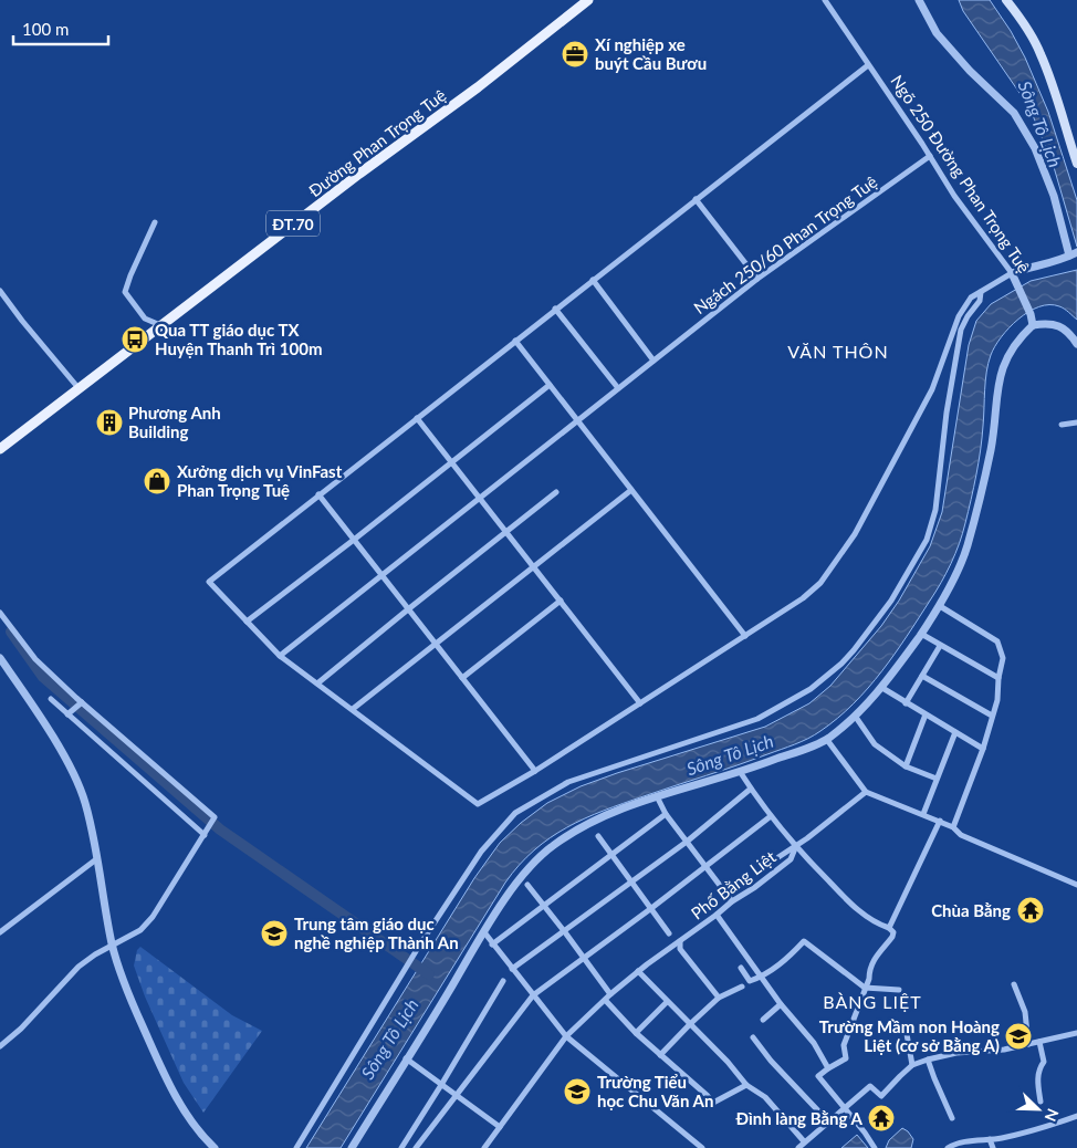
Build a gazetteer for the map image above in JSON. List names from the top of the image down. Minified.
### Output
{"streets":{"main road":["Đường Phan Trọng Tuệ","ĐT.70"],"street":["Ngõ 250 Đường Phan Trọng Tuệ","Ngách 250/60 Phan Trọng Tuệ","Phố Bằng Liệt"]},"crossings":[["Ngõ 250 Đường Phan Trọng Tuệ","Ngách 250/60 Phan Trọng Tuệ"]],"districts":["VĂN THÔN","BÀNG LIỆT"],"water":["Sông Tô Lịch"],"places":{"office":["Xí nghiệp xe buýt Cầu Bươu"],"bus stop":["Qua TT giáo dục TX Huyện Thanh Trì 100m"],"building":["Phương Anh Building"],"shop":["Xưởng dịch vụ VinFast Phan Trọng Tuệ"],"temple":["Chùa Bằng","Đình làng Bằng A"],"school or university":["Trung tâm giáo dục nghề nghiệp Thành An","Trường Mầm non Hoàng Liệt (cơ sở Bằng A)","Trường Tiểu học Chu Văn An"]},"scale_bar":"100 m","north":"bottom right"}
